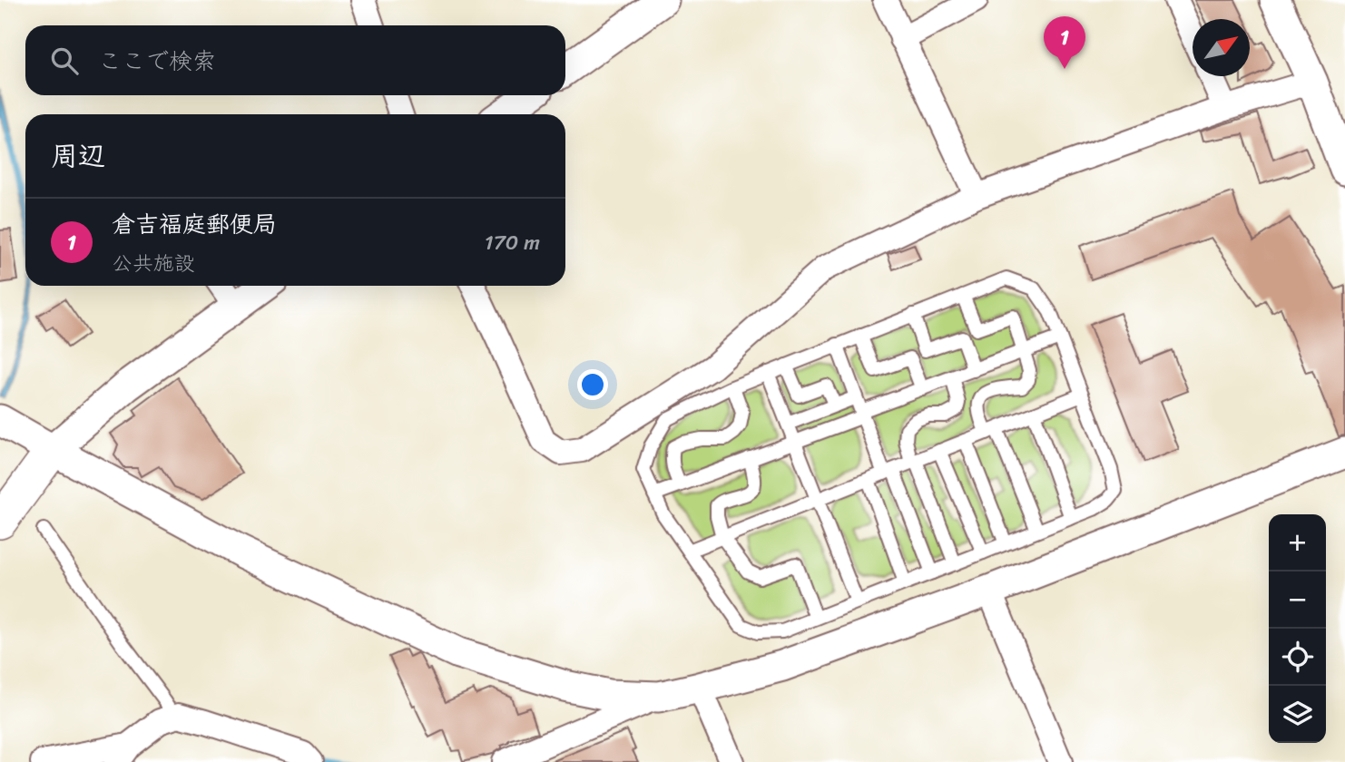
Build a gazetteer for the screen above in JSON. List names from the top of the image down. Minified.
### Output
{"north":"top right","page":{"pins":"1","search":"ここで検索","heading":"周辺","list":[{"mark":"1","name":"倉吉福庭郵便局","note":"公共施設","value":"170 m"}],"map_buttons":["+","−"]}}
